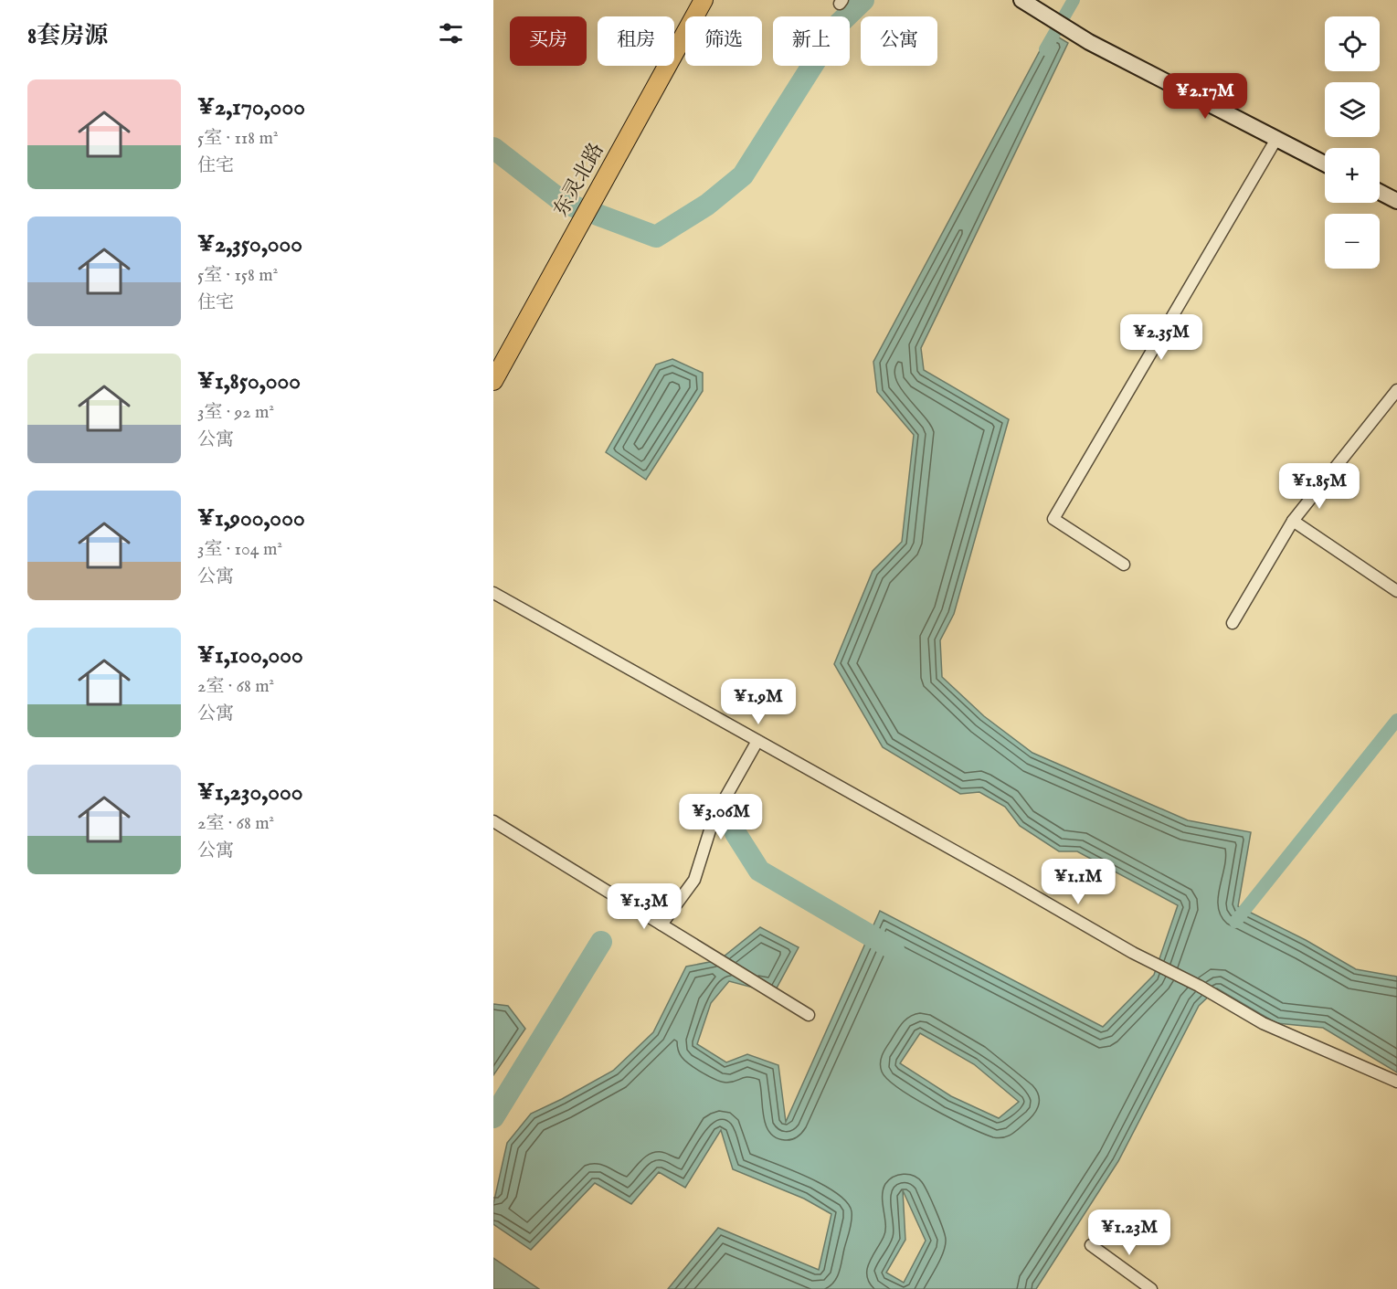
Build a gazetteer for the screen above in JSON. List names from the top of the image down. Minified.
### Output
{"streets":{"main road":["东灵北路"]},"page":{"heading":"8套房源","map_buttons":["+","−"],"chip":["买房","租房","筛选","新上","公寓"],"list":[{"name":"¥2,170,000","note":"5室 · 118 m² · 住宅"},{"name":"¥2,350,000","note":"5室 · 158 m² · 住宅"},{"name":"¥1,850,000","note":"3室 · 92 m² · 公寓"},{"name":"¥1,900,000","note":"3室 · 104 m² · 公寓"},{"name":"¥1,100,000","note":"2室 · 68 m² · 公寓"},{"name":"¥1,230,000","note":"2室 · 68 m² · 公寓"}],"price":["¥2.17M","¥2.35M","¥1.85M","¥1.9M","¥3.06M","¥1.1M","¥1.3M","¥1.23M"]}}
